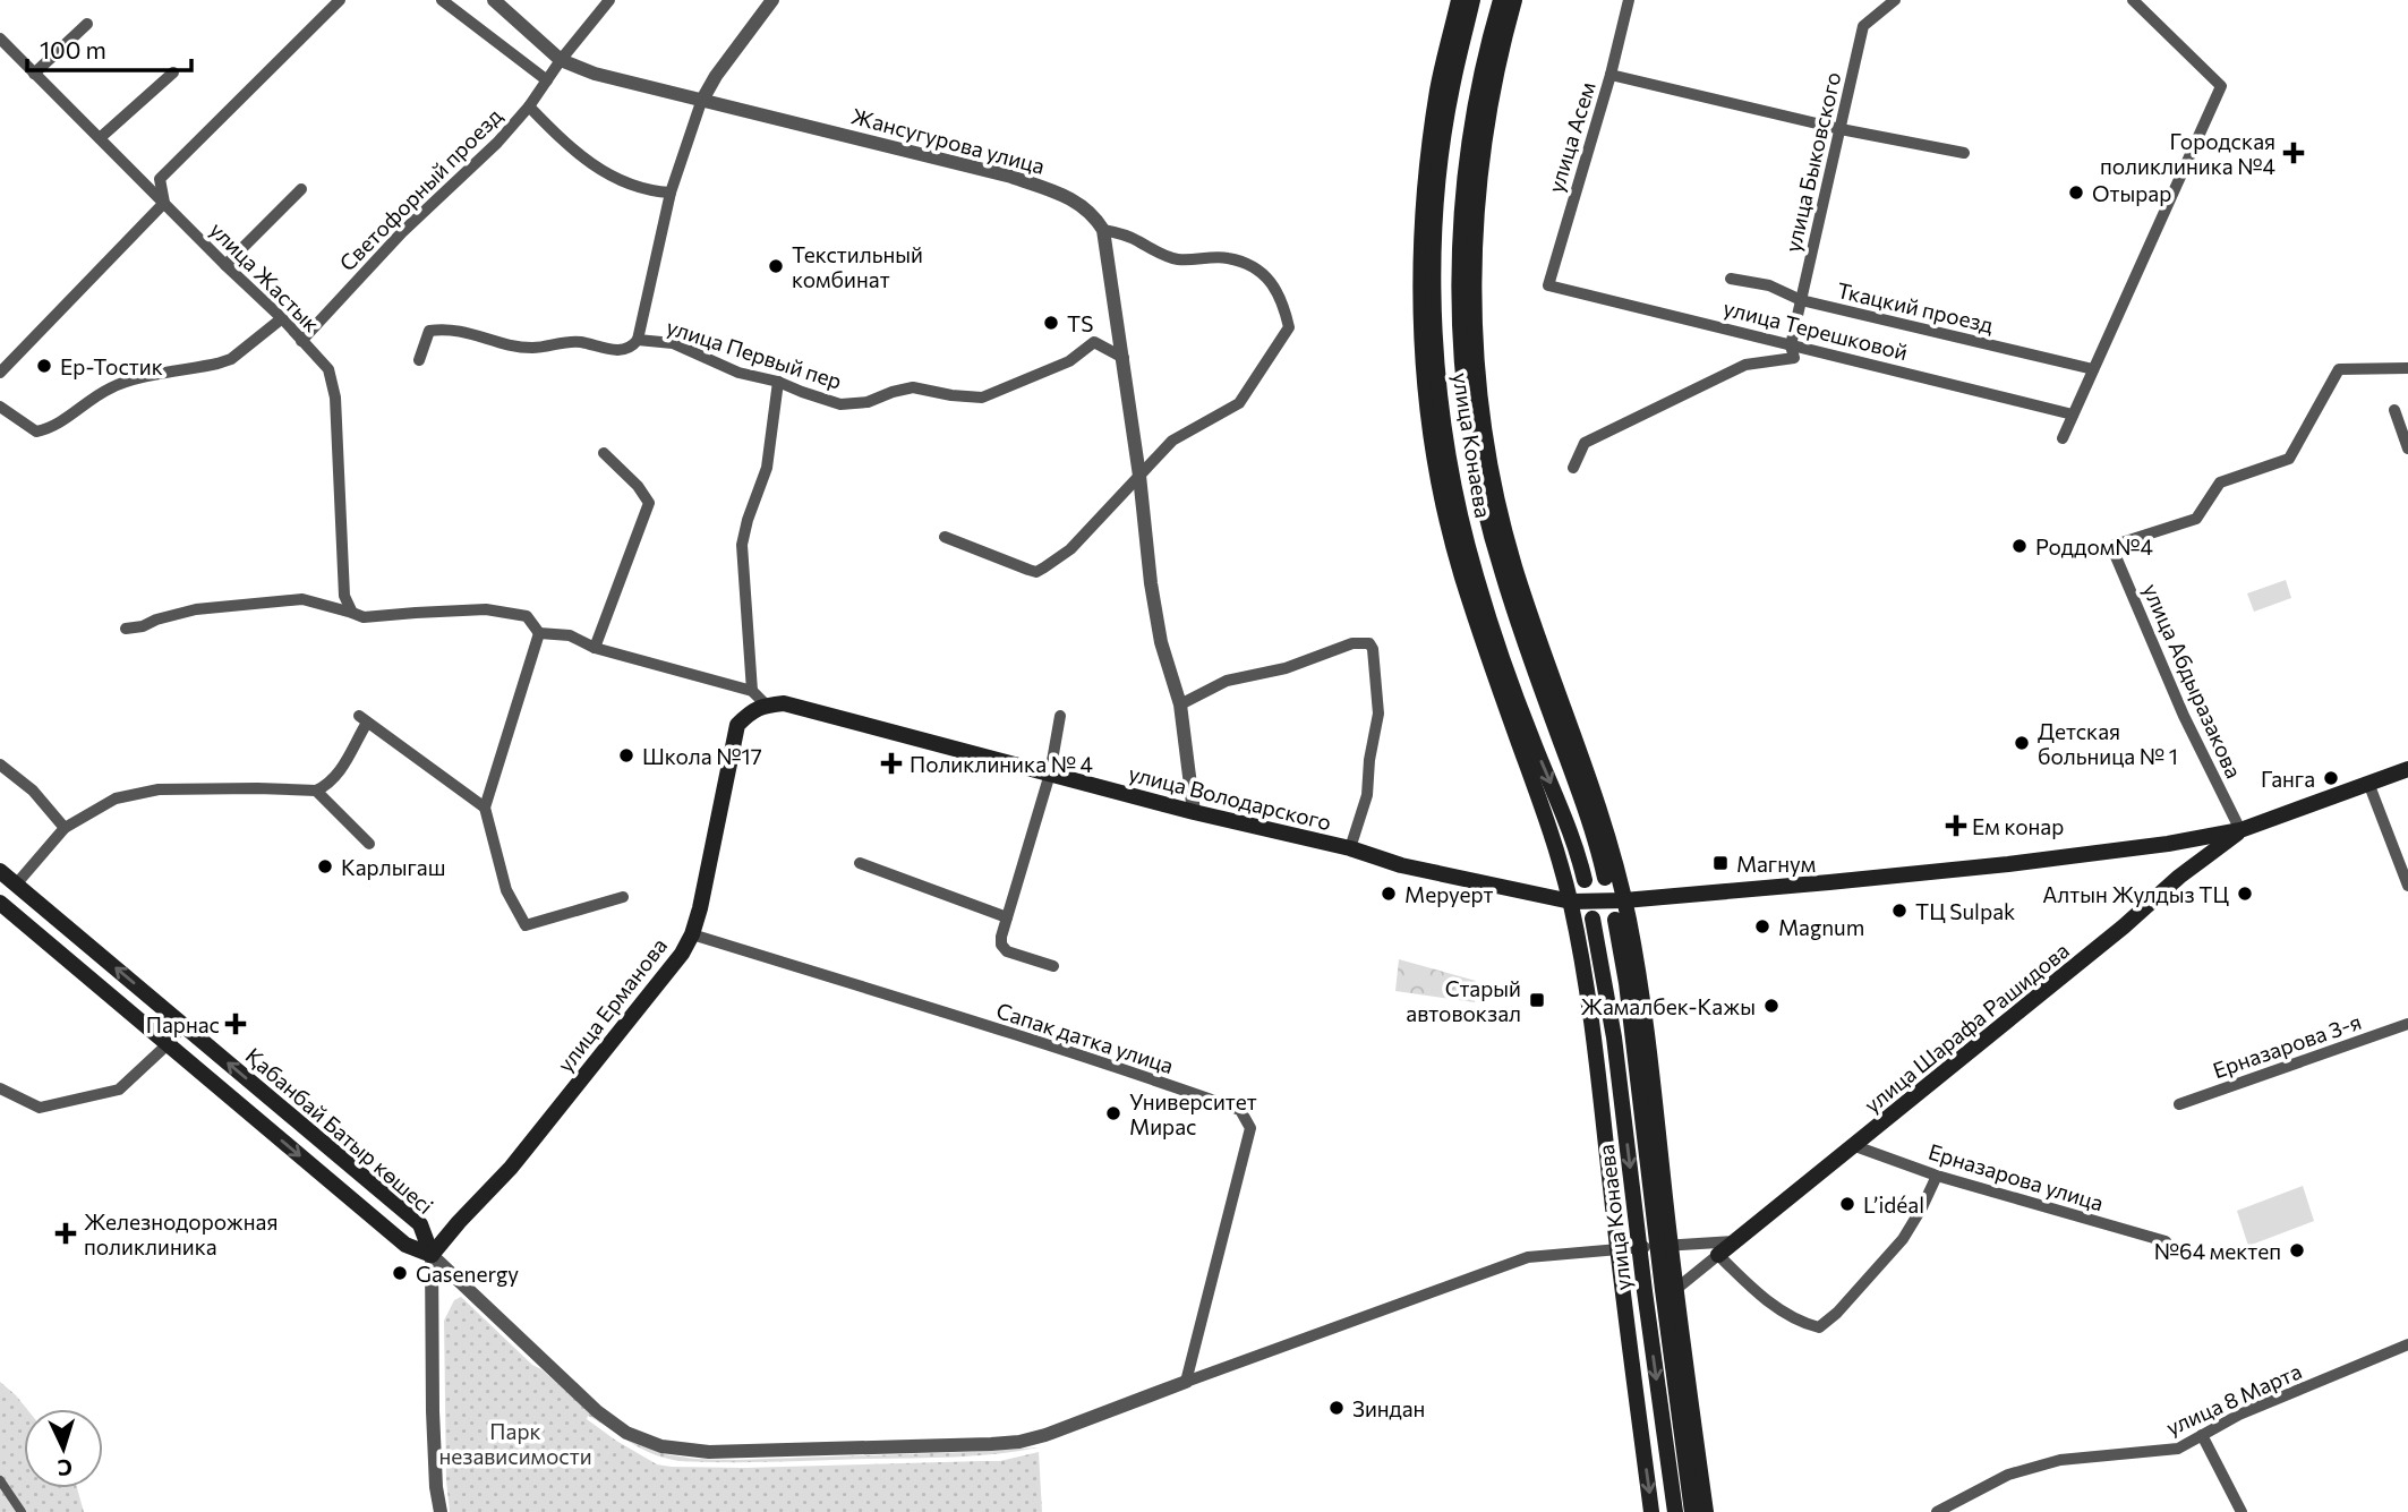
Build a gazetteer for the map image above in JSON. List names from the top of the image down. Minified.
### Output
{"streets":{"main road":["улица Конаева","улица Володарского","улица Ерманова","улица Шарафа Рашидова","Қабанбай Батыр көшесі"],"street":["улица Асем","Жансугурова улица","улица Быковского","Светофорный проезд","улица Жастык","Ткацкий проезд","улица Терешковой","улица Первый пер","улица Абдыразакова","Сапак датка улица","Ерназарова 3-я","Ерназарова улица","улица 8 Марта"]},"crossings":[["улица Асем","улица Терешковой"],["Жансугурова улица","Светофорный проезд"],["улица Быковского","Ткацкий проезд"],["улица Быковского","улица Терешковой"],["Светофорный проезд","улица Жастык"],["улица Конаева","улица Володарского"],["улица Абдыразакова","улица Шарафа Рашидова"],["улица Володарского","улица Ерманова"],["улица Володарского","улица Шарафа Рашидова"],["улица Ерманова","Сапак датка улица"],["улица Ерманова","Қабанбай Батыр көшесі"],["улица Шарафа Рашидова","Ерназарова улица"]],"parks":["Парк независимости"],"places":{"health":["Городская поликлиника №4","Поликлиника № 4","Ем конар","Парнас","Железнодорожная поликлиника"],"other":["Отырар","Текстильный комбинат","TS","Ер-Тостик","Роддом№4","Детская больница № 1","Школа №17","Ганга","Карлыгаш","Меруерт","Алтын Жулдыз ТЦ","ТЦ Sulpak","Magnum","Жамалбек-Кажы","Университет Мирас","L’idéal","№64 мектеп","Gasenergy","Зиндан"],"transit":["Магнум","Старый автовокзал"]},"scale_bar":"100 m","north":"bottom"}
